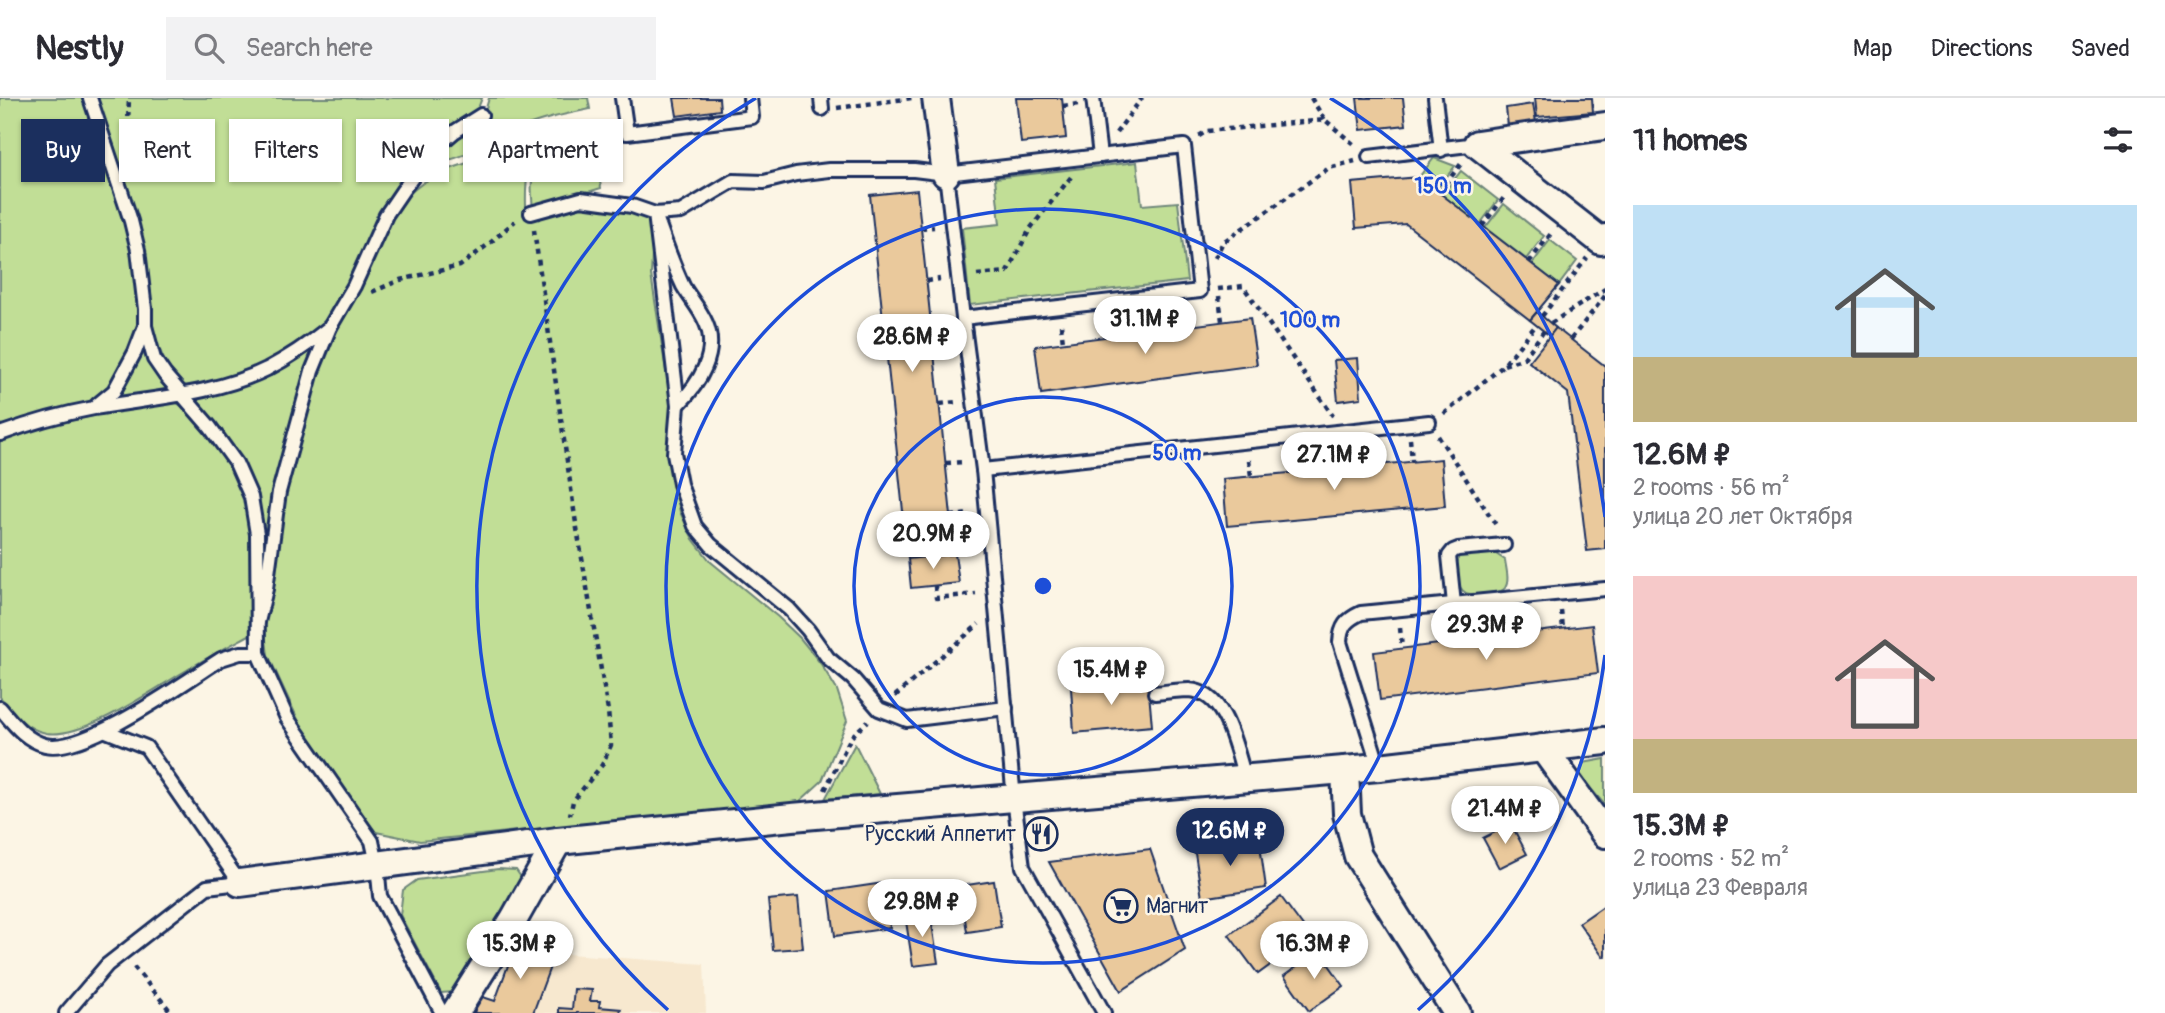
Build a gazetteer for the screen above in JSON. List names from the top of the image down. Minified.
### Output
{"places":{"restaurant":["Русский Аппетит"],"supermarket":["Магнит"]},"page":{"header":"Nestly","search":"Search here","nav":["Map","Directions","Saved"],"heading":"11 homes","chip":["Buy","Rent","Filters","New","Apartment"],"list":[{"name":"12.6M ₽","note":"2 rooms · 56 m² · улица 20 лет Октября"},{"name":"15.3M ₽","note":"2 rooms · 52 m² · улица 23 Февраля"}],"price":["31.1M ₽","28.6M ₽","27.1M ₽","20.9M ₽","29.3M ₽","15.4M ₽","21.4M ₽","12.6M ₽","29.8M ₽","15.3M ₽","16.3M ₽"]},"rings":["150 m","100 m","50 m"]}
